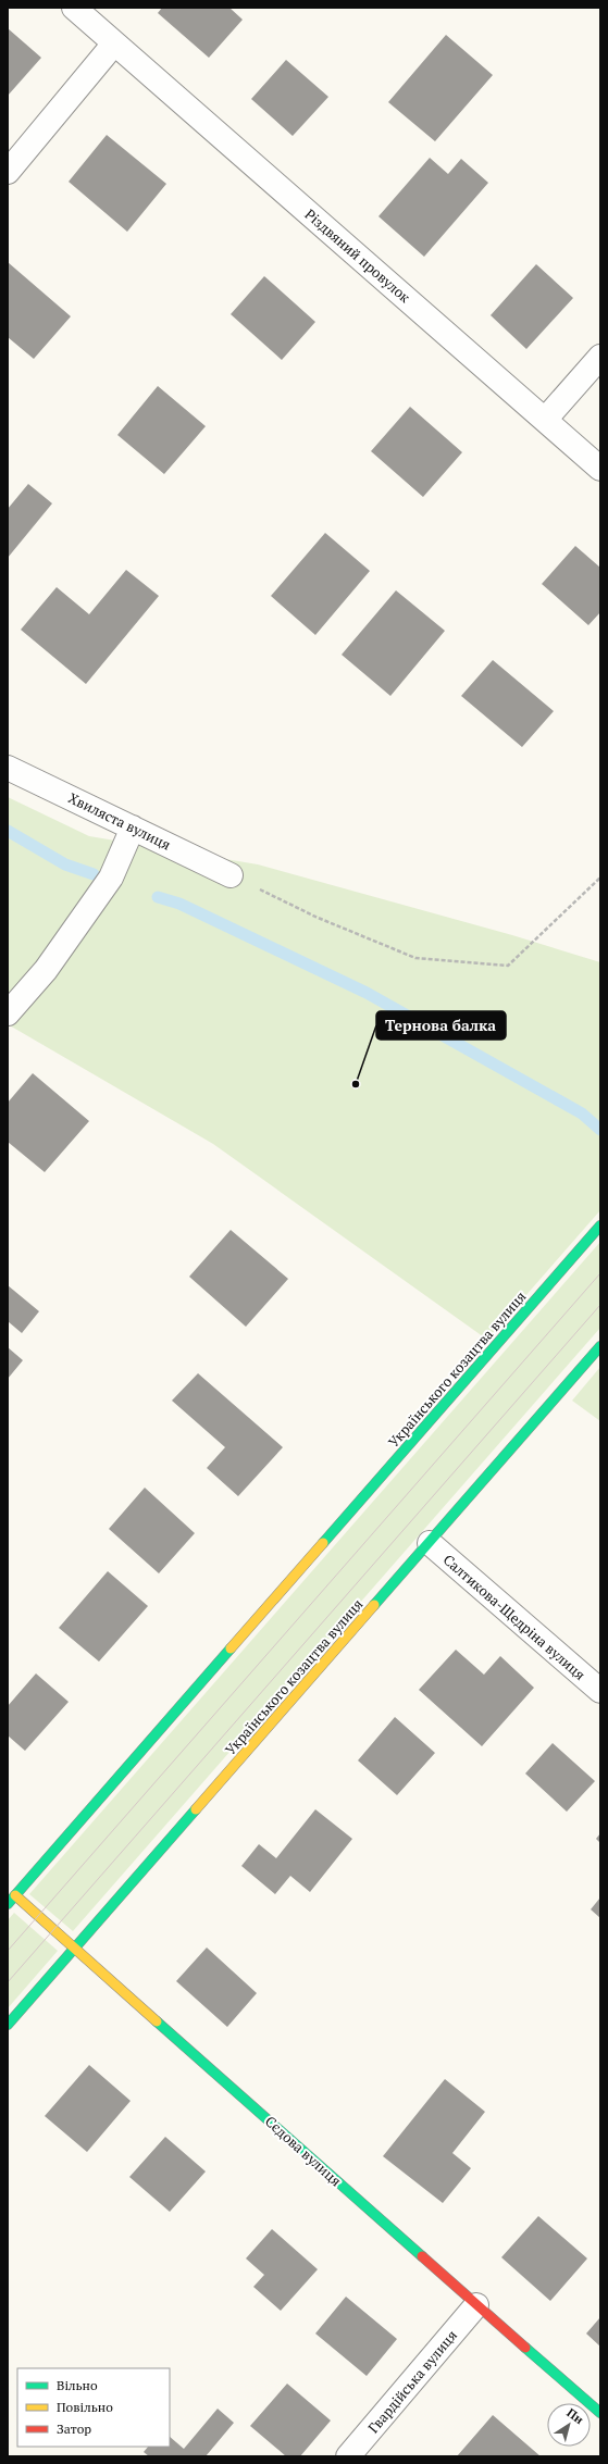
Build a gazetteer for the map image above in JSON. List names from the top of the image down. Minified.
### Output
{"streets":{"street":["Різдвяний провулок","Хвиляста вулиця","Українського козацтва вулиця","Салтикова-Щедріна вулиця","Сєдова вулиця","Гвардійська вулиця"]},"crossings":[["Українського козацтва вулиця","Салтикова-Щедріна вулиця"],["Українського козацтва вулиця","Сєдова вулиця"],["Сєдова вулиця","Гвардійська вулиця"]],"places":["Тернова балка"],"legend":["Вільно","Повільно","Затор"],"north":"top right"}
